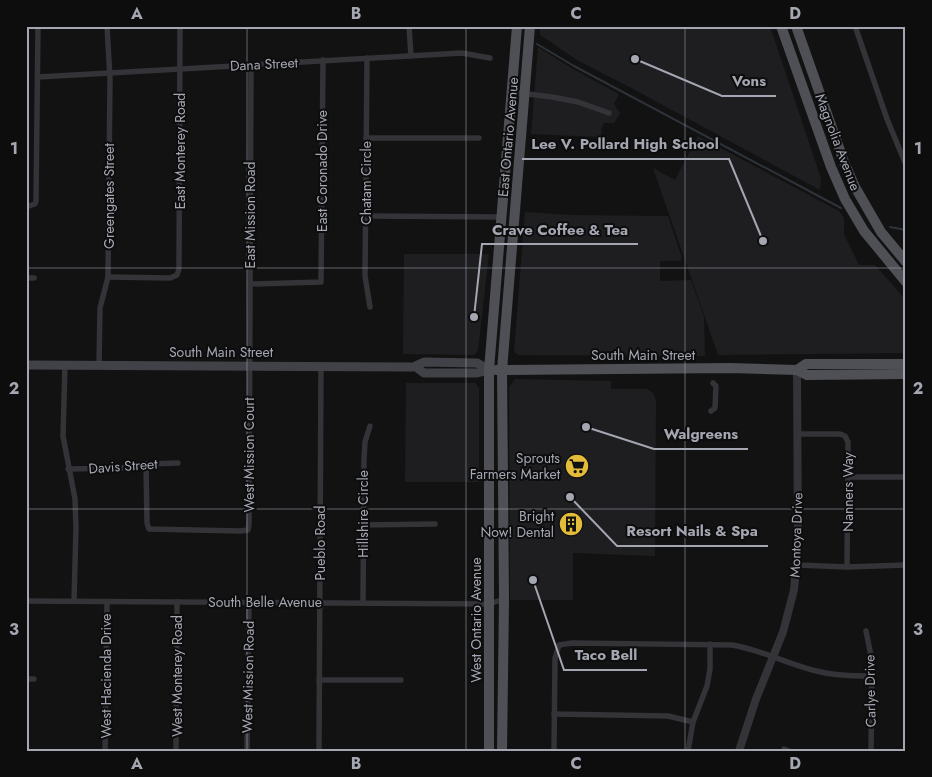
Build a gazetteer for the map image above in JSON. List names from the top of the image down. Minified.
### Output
{"streets":{"main road":["East Ontario Avenue","Magnolia Avenue","South Main Street","West Ontario Avenue"],"street":["Dana Street","East Monterey Road","East Coronado Drive","Chatam Circle","Greengates Street","East Mission Road","West Mission Court","Davis Street","Nanners Way","Hillshire Circle","Montoya Drive","Pueblo Road","South Belle Avenue","West Hacienda Drive","West Monterey Road","West Mission Road","Carlye Drive"]},"crossings":[["Dana Street","East Monterey Road"],["Dana Street","East Coronado Drive"],["Dana Street","Chatam Circle"],["Dana Street","Greengates Street"],["Dana Street","East Mission Road"],["East Ontario Avenue","South Main Street"],["East Ontario Avenue","West Ontario Avenue"],["East Monterey Road","Greengates Street"],["East Coronado Drive","East Mission Road"],["Greengates Street","South Main Street"],["East Mission Road","South Main Street"],["East Mission Road","West Mission Court"],["South Main Street","West Mission Court"],["South Main Street","Montoya Drive"],["South Main Street","Pueblo Road"],["South Main Street","West Ontario Avenue"],["West Mission Court","Davis Street"],["Nanners Way","Montoya Drive"],["Hillshire Circle","South Belle Avenue"],["Pueblo Road","South Belle Avenue"],["South Belle Avenue","West Ontario Avenue"],["South Belle Avenue","West Hacienda Drive"],["South Belle Avenue","West Monterey Road"],["South Belle Avenue","West Mission Road"]],"places":{"other":["Vons","Lee V. Pollard High School","Crave Coffee & Tea","Walgreens","Resort Nails & Spa","Taco Bell"],"supermarket":["Sprouts Farmers Market"],"building":["Bright Now! Dental"]},"grid":{"columns":["A","B","C","D"],"rows":["1","2","3"]}}
